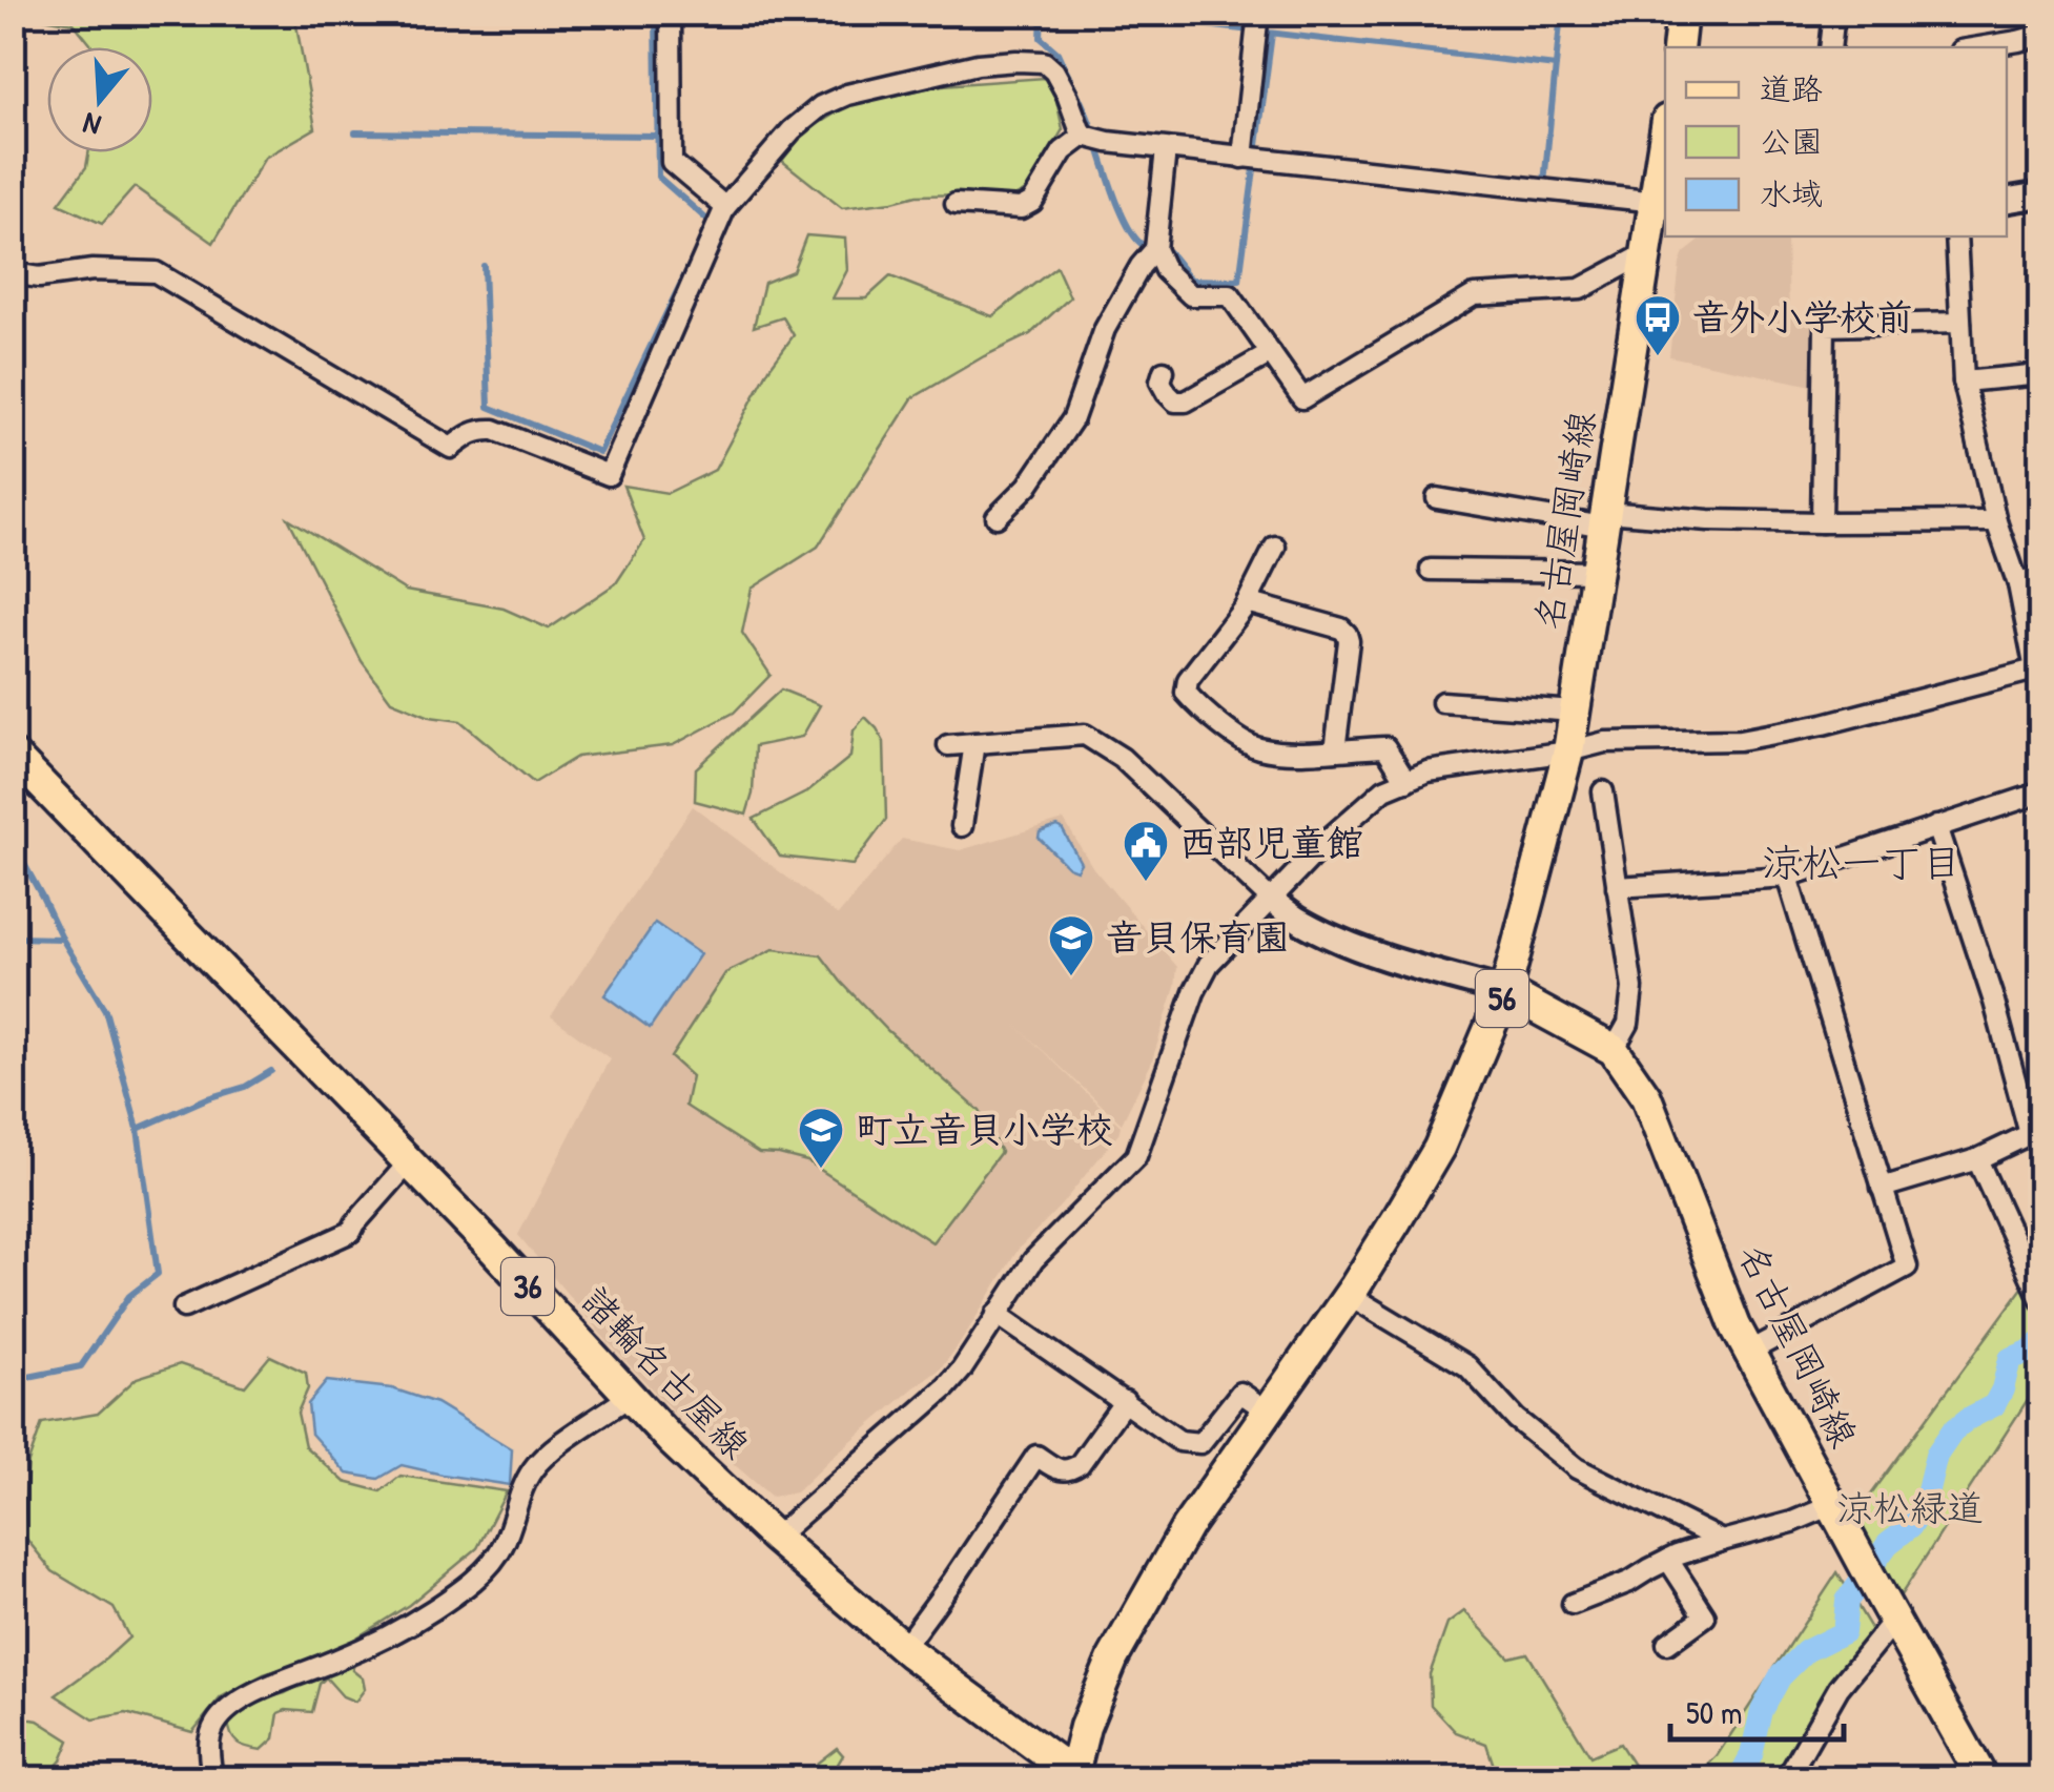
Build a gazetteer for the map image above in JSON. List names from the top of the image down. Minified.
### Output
{"streets":{"main road":["名古屋岡崎線","56","36","諸輪名古屋線"]},"crossings":[["名古屋岡崎線","諸輪名古屋線"]],"districts":["涼松一丁目"],"parks":["涼松緑道"],"places":{"bus stop":["音外小学校前"],"public building":["西部児童館"],"school or university":["音貝保育園","町立音貝小学校"]},"legend":["道路","公園","水域"],"scale_bar":"50 m","north":"bottom"}
